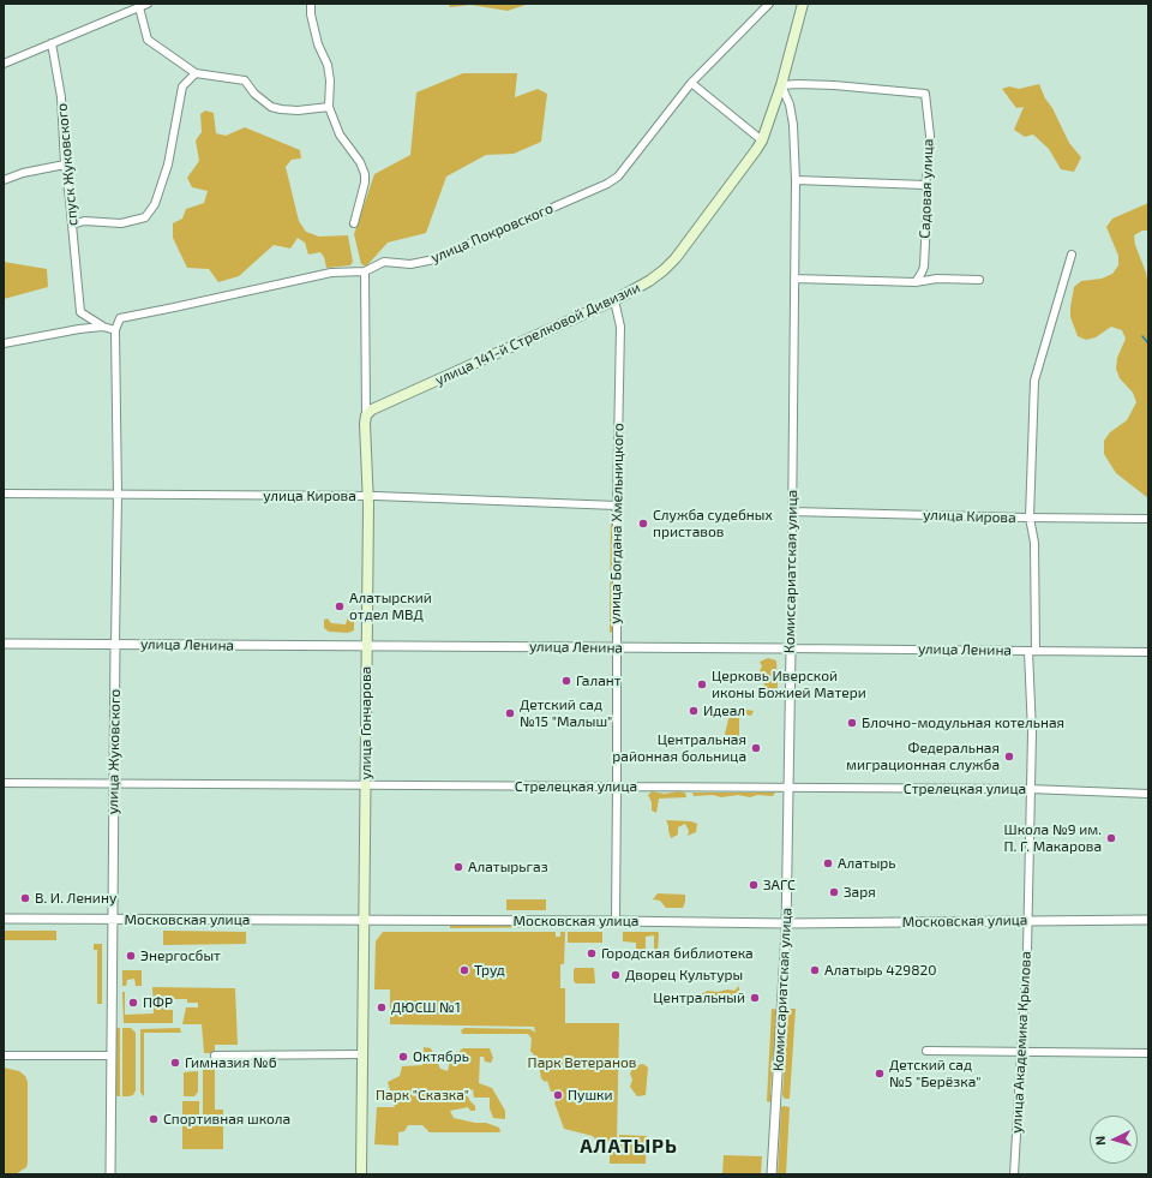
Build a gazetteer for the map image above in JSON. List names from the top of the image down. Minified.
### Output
{"streets":{"main road":["улица 141-й Стрелковой Дивизии","улица Гончарова"],"street":["спуск Жуковского","Садовая улица","улица Покровского","улица Кирова","улица Богдана Хмельницкого","Комиссариатская улица","улица Ленина","улица Жуковского","Стрелецкая улица","Московская улица","улица Академика Крылова"]},"crossings":[["Садовая улица","улица 141-й Стрелковой Дивизии"],["Садовая улица","Комиссариатская улица"],["улица Покровского","улица Гончарова"],["улица Покровского","улица Жуковского"],["улица 141-й Стрелковой Дивизии","улица Богдана Хмельницкого"],["улица 141-й Стрелковой Дивизии","Комиссариатская улица"],["улица 141-й Стрелковой Дивизии","улица Гончарова"],["улица Кирова","улица Богдана Хмельницкого"],["улица Кирова","Комиссариатская улица"],["улица Кирова","улица Гончарова"],["улица Кирова","улица Жуковского"],["улица Кирова","улица Академика Крылова"],["улица Богдана Хмельницкого","улица Ленина"],["улица Богдана Хмельницкого","Стрелецкая улица"],["улица Богдана Хмельницкого","Московская улица"],["Комиссариатская улица","улица Ленина"],["Комиссариатская улица","Стрелецкая улица"],["Комиссариатская улица","Московская улица"],["улица Ленина","улица Гончарова"],["улица Ленина","улица Жуковского"],["улица Ленина","улица Академика Крылова"],["улица Гончарова","Стрелецкая улица"],["улица Гончарова","Московская улица"],["улица Жуковского","Стрелецкая улица"],["улица Жуковского","Московская улица"],["Стрелецкая улица","улица Академика Крылова"],["Московская улица","улица Академика Крылова"]],"districts":["АЛАТЫРЬ"],"parks":["Парк Ветеранов","Парк \"Сказка\""],"places":["Служба судебных приставов","Алатырский отдел МВД","Галант","Церковь Иверской иконы Божией Матери","Идеал","Детский сад №15 \"Малыш\"","Блочно-модульная котельная","Центральная районная больница","Федеральная миграционная служба","Школа №9 им. П. Г. Макарова","Алатырь","Алатырьгаз","ЗАГС","Заря","В. И. Ленину","Городская библиотека","Энергосбыт","Труд","Алатырь 429820","Дворец Культуры","Центральный","ПФР","ДЮСШ №1","Октябрь","Гимназия №6","Детский сад №5 \"Берёзка\"","Пушки","Спортивная школа"],"north":"left"}
